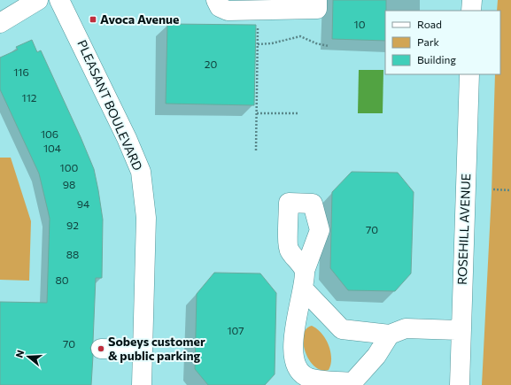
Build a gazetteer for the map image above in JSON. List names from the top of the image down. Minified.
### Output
{"streets":{"street":["PLEASANT BOULEVARD","ROSEHILL AVENUE"]},"places":{"transit":["Avoca Avenue"],"other":["Sobeys customer & public parking"]},"house_numbers":["10","20","116","112","106","104","100","98","94","92","70","88","80","107","70"],"legend":["Road","Park","Building"],"north":"left"}
